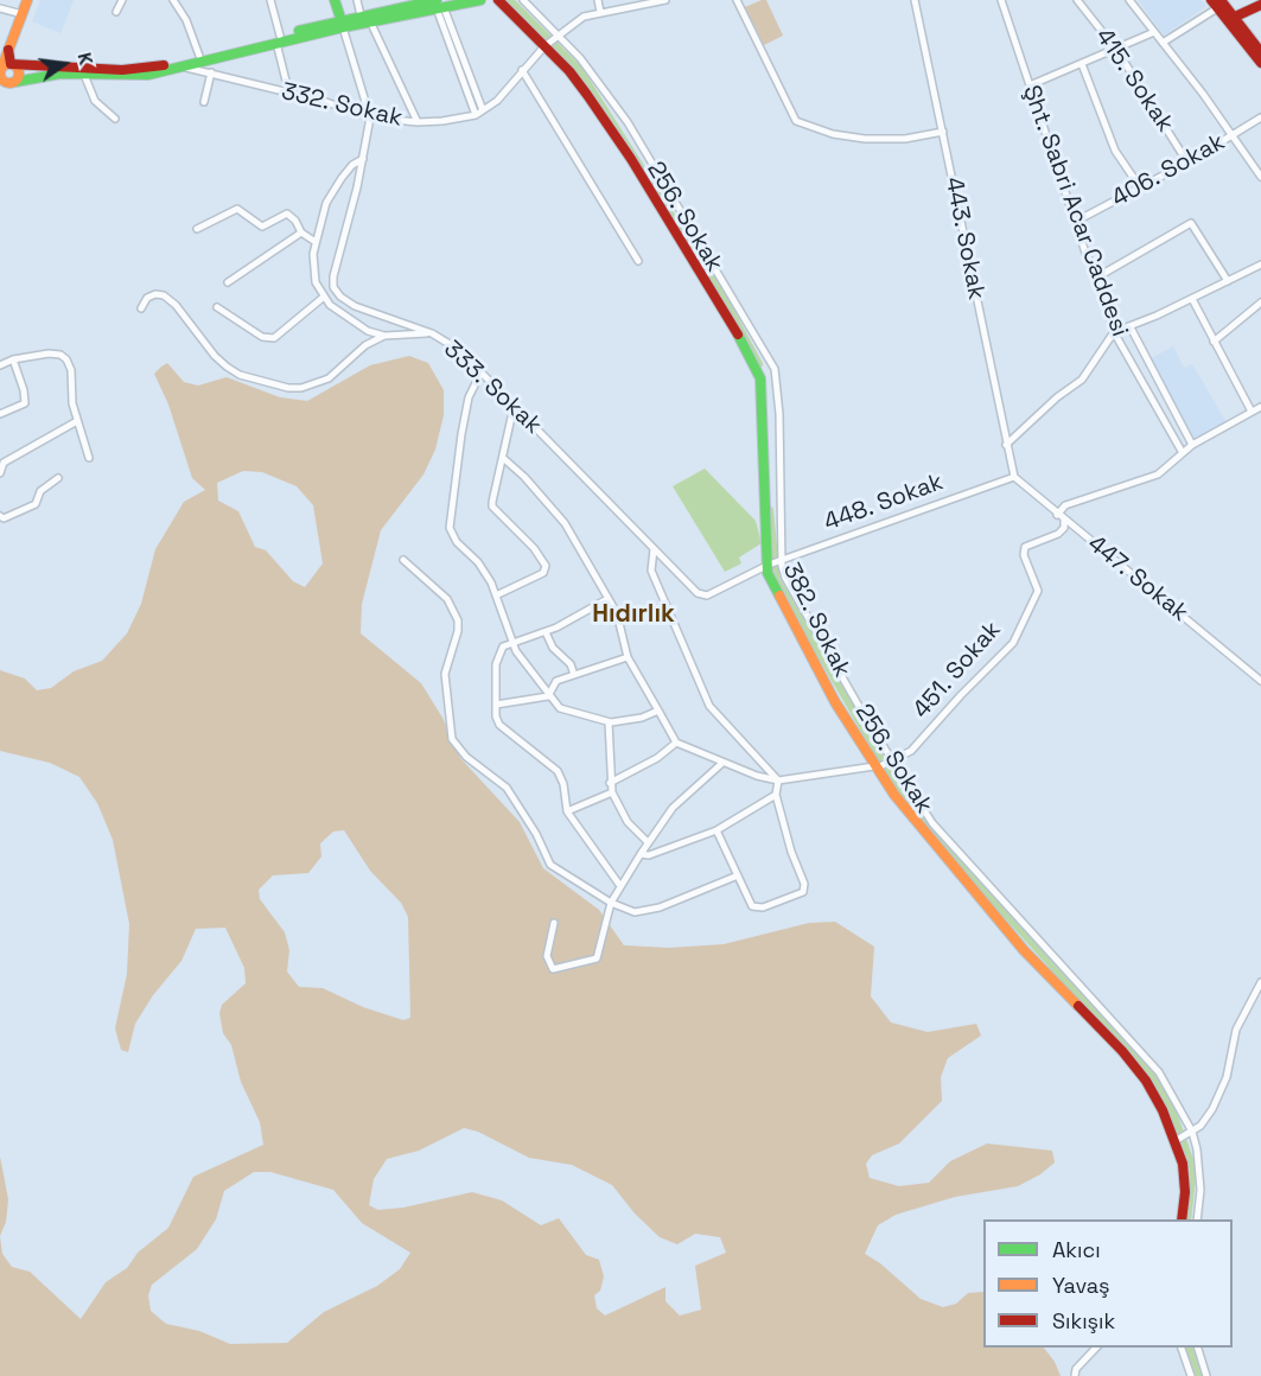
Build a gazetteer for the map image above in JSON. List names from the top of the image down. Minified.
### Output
{"streets":{"street":["415. Sokak","332. Sokak","406. Sokak","Şht. Sabri Acar Caddesi","256. Sokak","443. Sokak","333. Sokak","448. Sokak","447. Sokak","382. Sokak","451. Sokak"]},"crossings":[["415. Sokak","406. Sokak"],["332. Sokak","256. Sokak"],["332. Sokak","333. Sokak"],["332. Sokak","382. Sokak"],["406. Sokak","Şht. Sabri Acar Caddesi"],["256. Sokak","448. Sokak"],["256. Sokak","382. Sokak"],["256. Sokak","451. Sokak"],["443. Sokak","448. Sokak"],["443. Sokak","447. Sokak"],["333. Sokak","448. Sokak"],["333. Sokak","382. Sokak"],["448. Sokak","447. Sokak"],["448. Sokak","382. Sokak"],["447. Sokak","451. Sokak"],["382. Sokak","451. Sokak"]],"districts":["Hıdırlık"],"legend":["Akıcı","Yavaş","Sıkışık"],"north":"right"}
